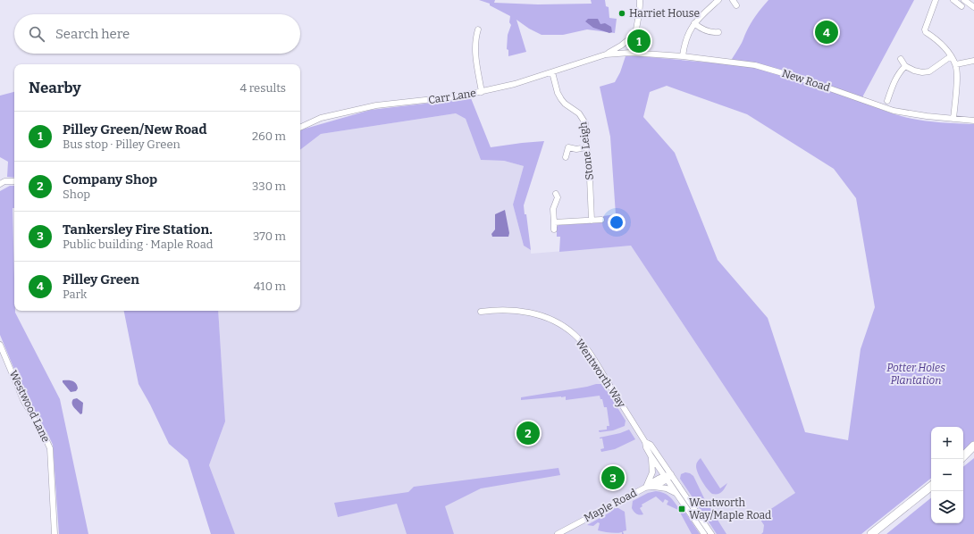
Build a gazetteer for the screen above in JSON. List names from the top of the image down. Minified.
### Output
{"streets":{"street":["New Road","Carr Lane","Stone Leigh","Wentworth Way","Westwood Lane","Maple Road"]},"crossings":[["New Road","Carr Lane"],["Carr Lane","Stone Leigh"],["Wentworth Way","Maple Road"]],"parks":["Potter Holes Plantation"],"places":{"other":["Harriet House"],"transit":["Wentworth Way/Maple Road"]},"page":{"search":"Search here","pins":["4","1","2","3"],"heading":["Nearby","4 results"],"list":[{"mark":"1","name":"Pilley Green/New Road","note":"Bus stop · Pilley Green","value":"260 m"},{"mark":"2","name":"Company Shop","note":"Shop","value":"330 m"},{"mark":"3","name":"Tankersley Fire Station.","note":"Public building · Maple Road","value":"370 m"},{"mark":"4","name":"Pilley Green","note":"Park","value":"410 m"}],"map_buttons":["+","−"]}}
